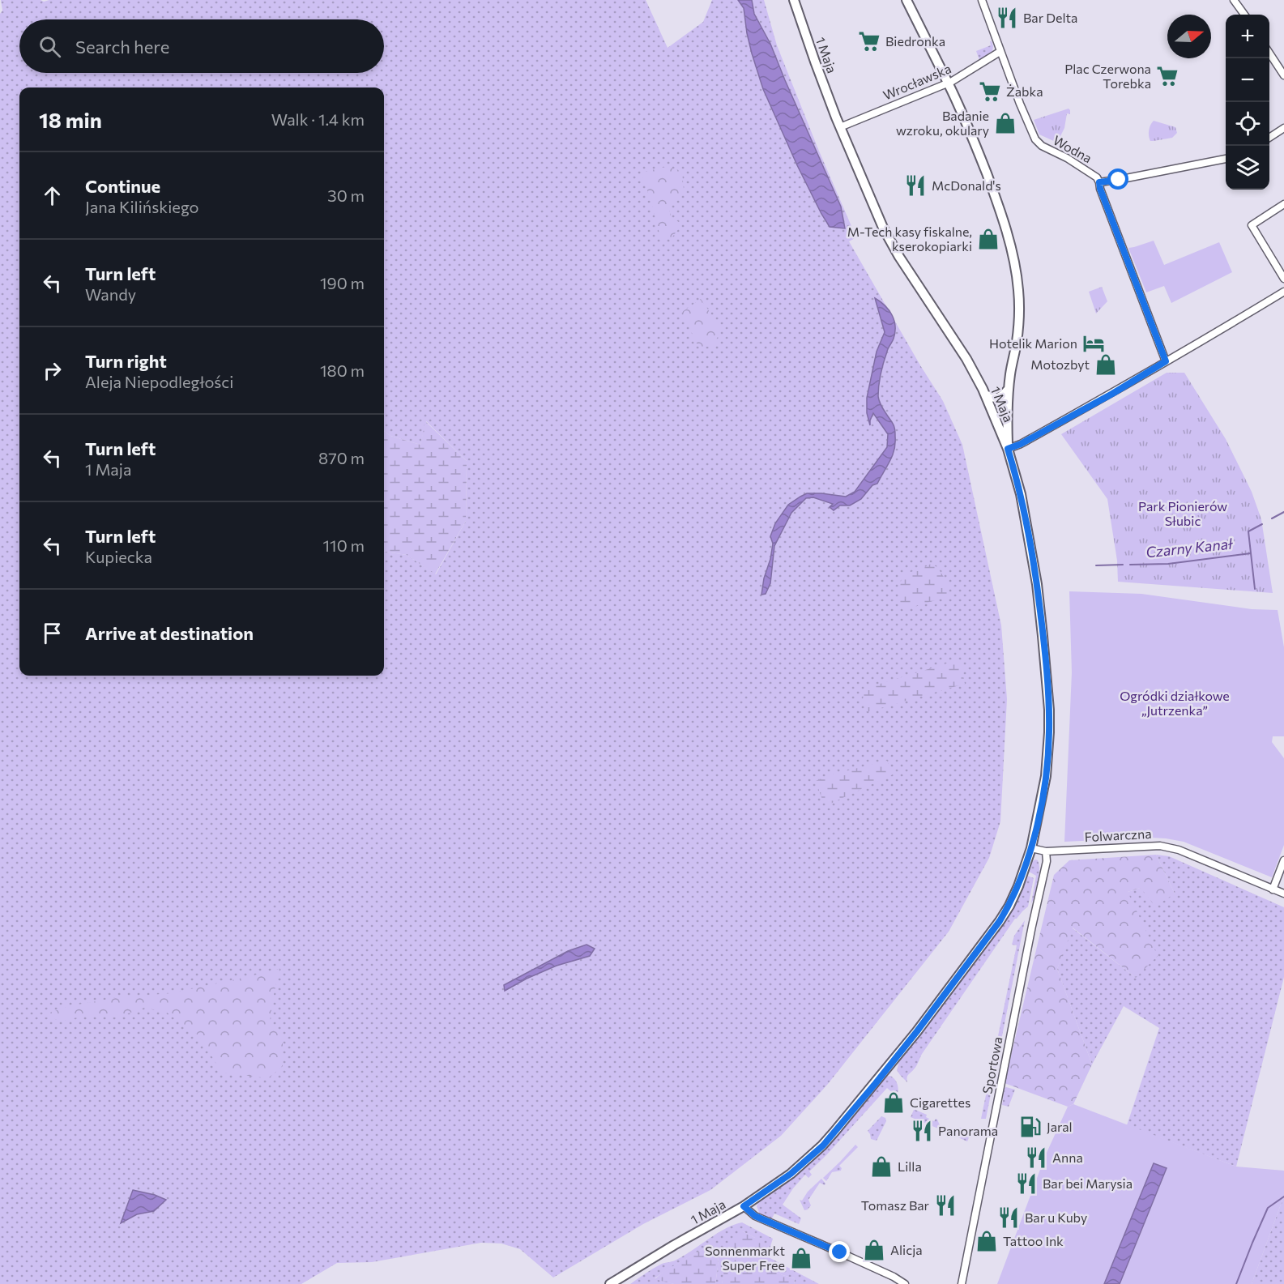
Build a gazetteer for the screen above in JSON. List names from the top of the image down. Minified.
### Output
{"streets":{"main road":["1 Maja"],"street":["Wrocławska","Wodna","Folwarczna","Sportowa"]},"crossings":[["1 Maja","Wrocławska"],["1 Maja","Folwarczna"],["Wrocławska","Wodna"],["Folwarczna","Sportowa"]],"water":["Czarny Kanał"],"parks":["Park Pionierów Słubic","Ogródki działkowe „Jutrzenka”"],"places":{"restaurant":["Bar Delta","McDonald's","Panorama","Anna","Bar bei Marysia","Tomasz Bar","Bar u Kuby"],"supermarket":["Biedronka","Plac Czerwona Torebka","Żabka"],"shop":["Badanie wzroku, okulary","M-Tech kasy fiskalne, kserokopiarki","Motozbyt","Cigarettes","Lilla","Tattoo Ink","Alicja","Sonnenmarkt Super Free"],"hotel":["Hotelik Marion"],"fuel station":["Jaral"]},"north":"right","page":{"map_buttons":["+","−"],"search":"Search here","heading":["18 min","Walk · 1.4 km"],"list":[["Continue","Jana Kilińskiego","30 m"],["Turn left","Wandy","190 m"],["Turn right","Aleja Niepodległości","180 m"],["Turn left","1 Maja","870 m"],["Turn left","Kupiecka","110 m"],"Arrive at destination"]}}
